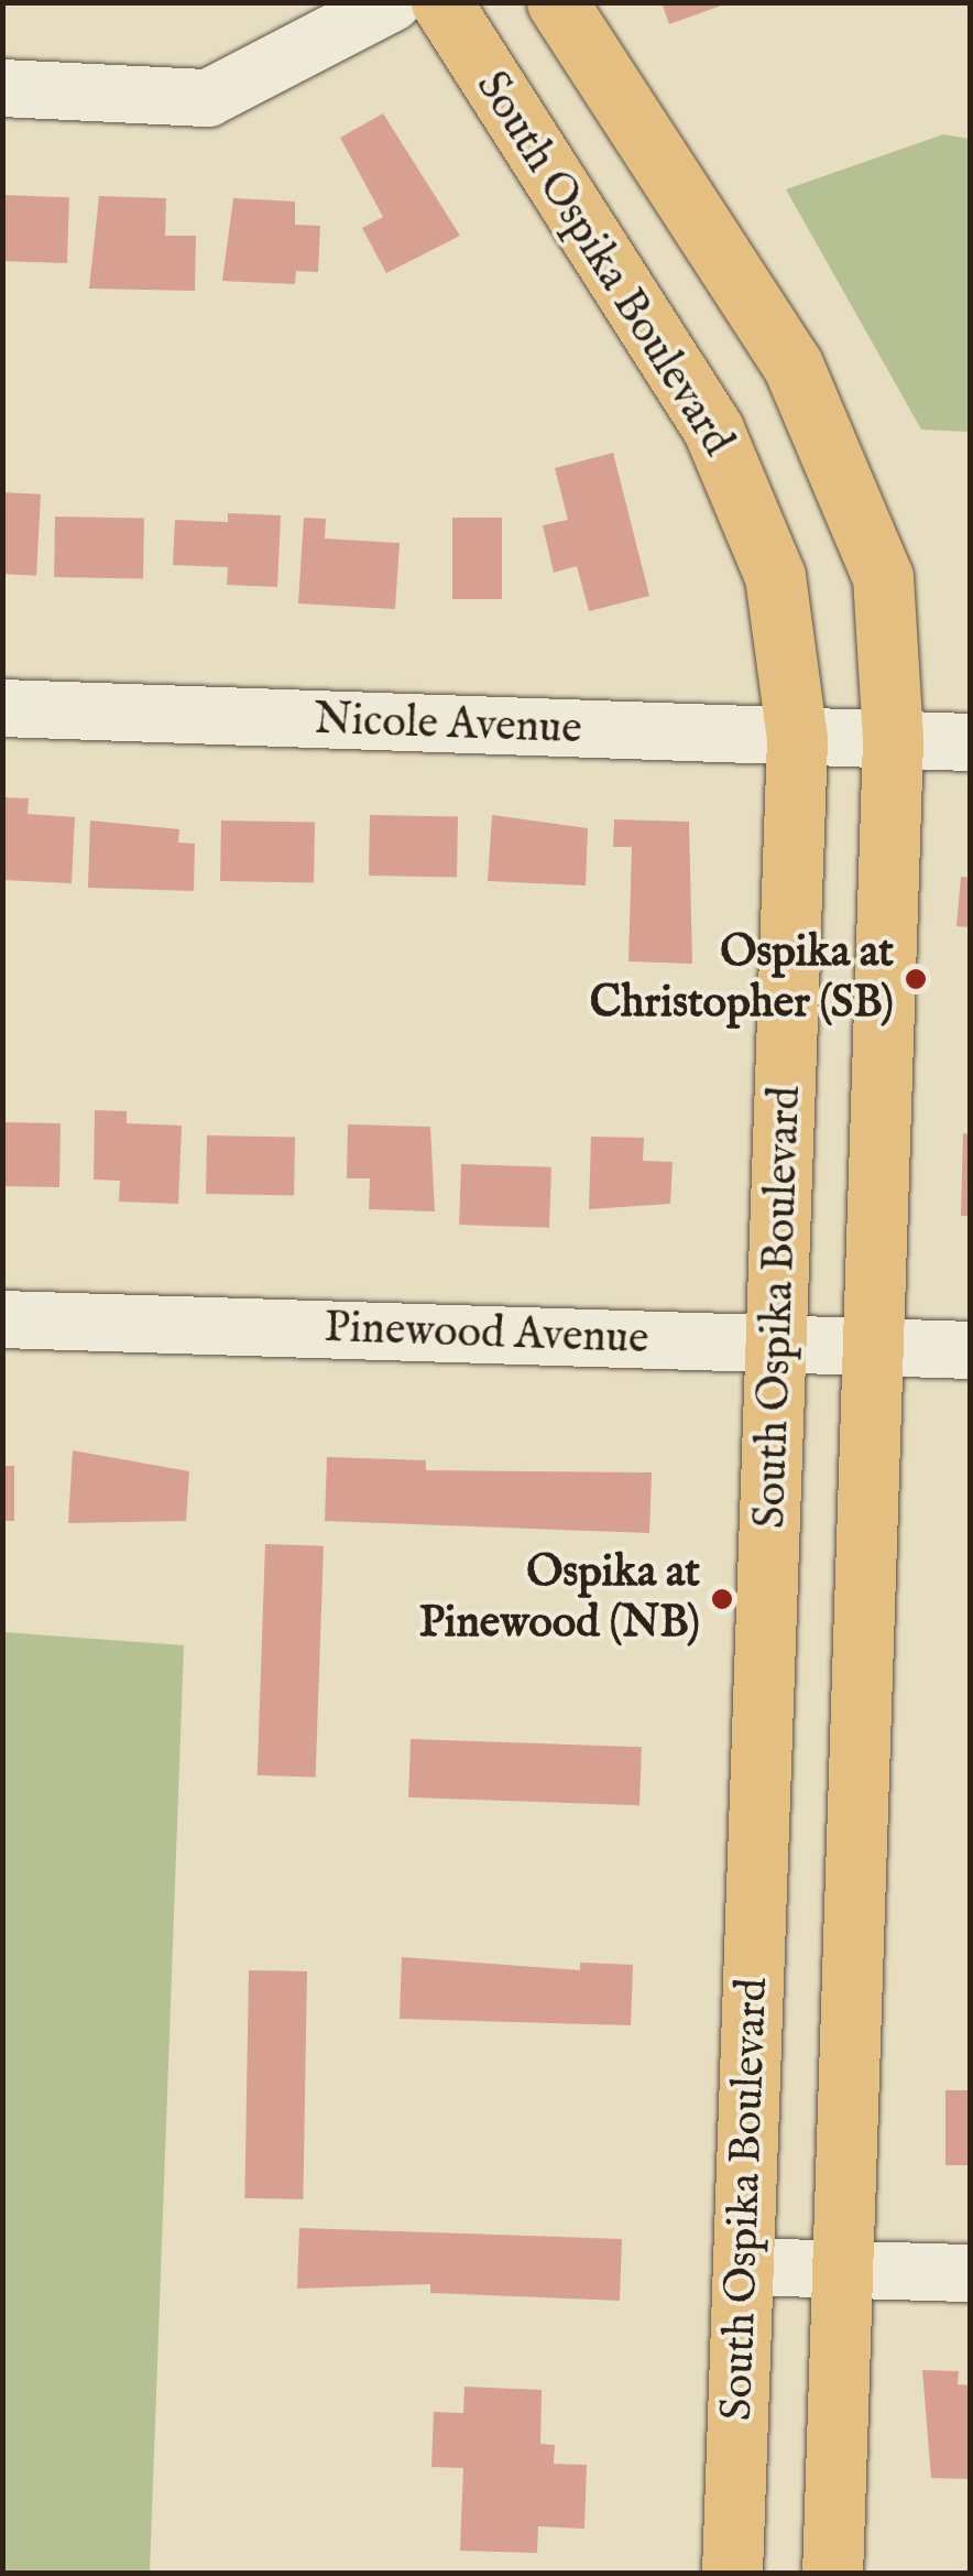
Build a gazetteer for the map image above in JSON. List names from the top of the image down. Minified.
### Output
{"streets":{"main road":["South Ospika Boulevard"],"street":["Nicole Avenue","Pinewood Avenue"]},"crossings":[["South Ospika Boulevard","Nicole Avenue"],["South Ospika Boulevard","Pinewood Avenue"]],"places":["Ospika at Christopher (SB)","Ospika at Pinewood (NB)"]}
